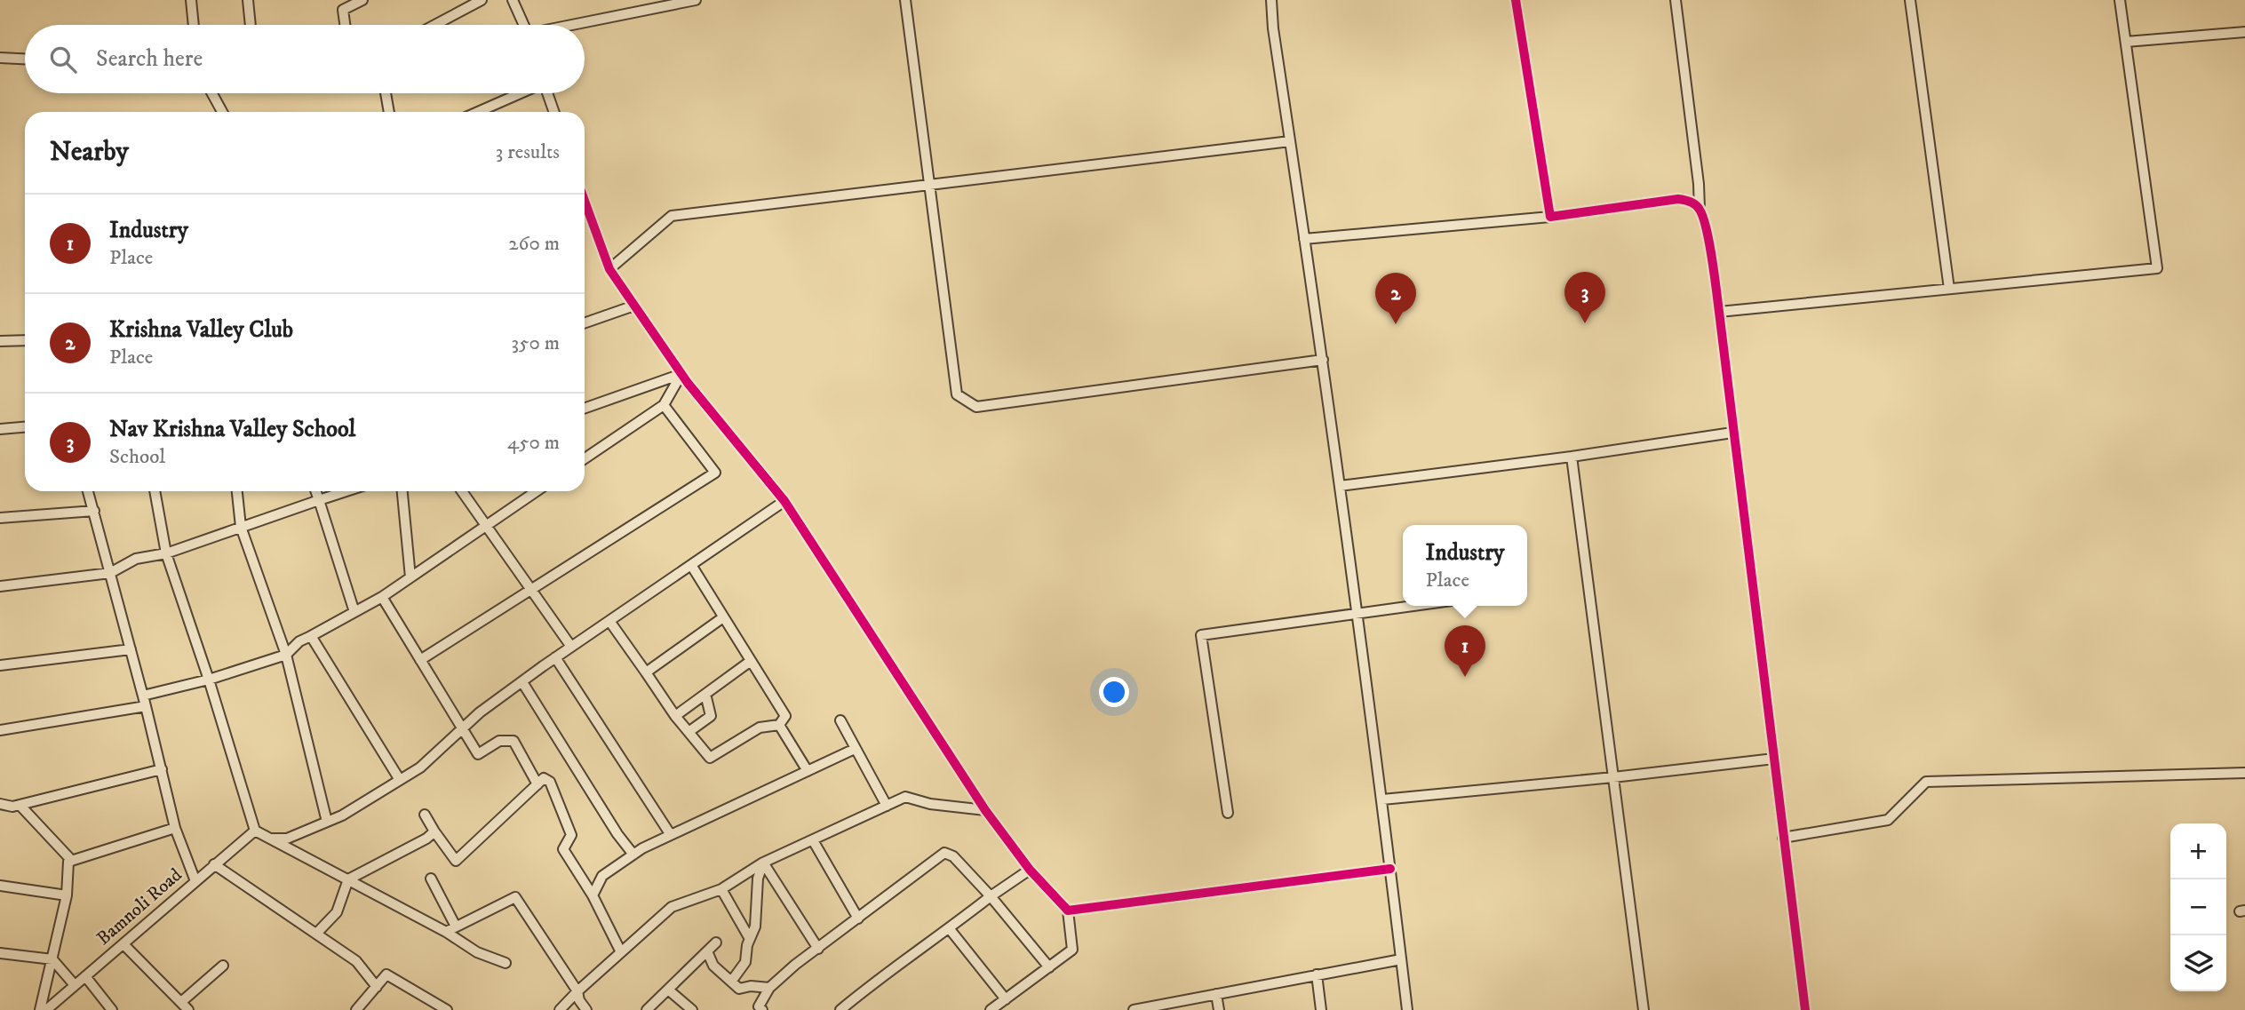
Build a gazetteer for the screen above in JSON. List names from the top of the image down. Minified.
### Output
{"streets":{"street":["Bamnoli Road"]},"page":{"search":"Search here","heading":["Nearby","3 results"],"list":[{"mark":"1","name":"Industry","note":"Place","value":"260 m"},{"mark":"2","name":"Krishna Valley Club","note":"Place","value":"350 m"},{"mark":"3","name":"Nav Krishna Valley School","note":"School","value":"450 m"}],"pins":["3","2","1"],"popup":["Industry","Place"],"map_buttons":["+","−"]}}
